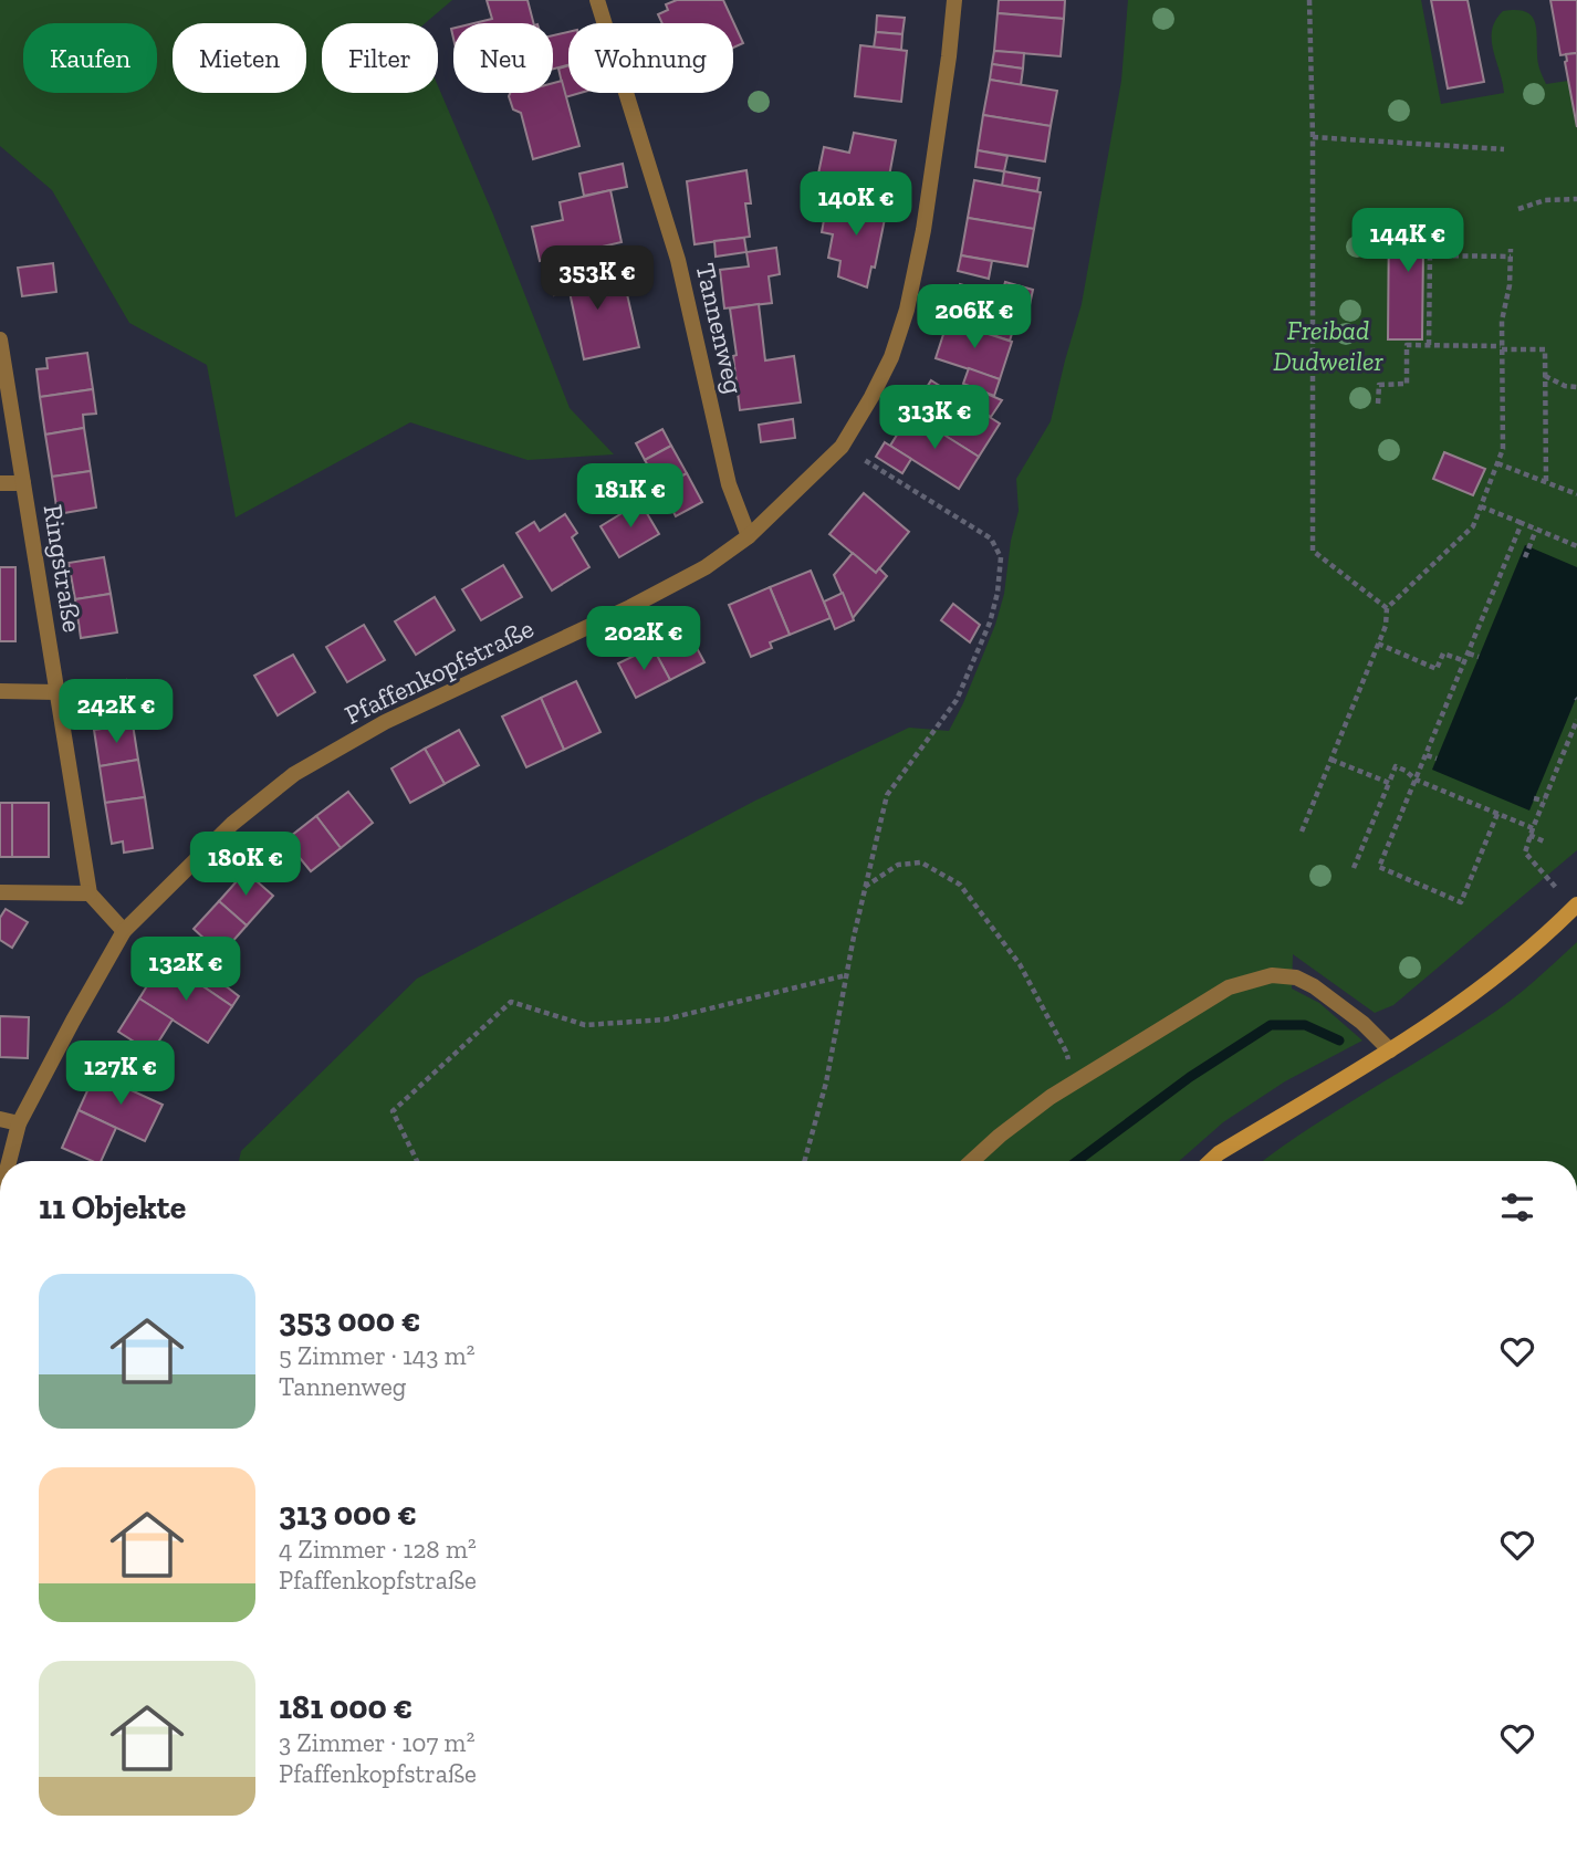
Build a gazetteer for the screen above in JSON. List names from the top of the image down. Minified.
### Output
{"streets":{"street":["Tannenweg","Ringstraße","Pfaffenkopfstraße"]},"crossings":[["Tannenweg","Pfaffenkopfstraße"]],"parks":["Freibad Dudweiler"],"page":{"chip":["Kaufen","Mieten","Filter","Neu","Wohnung"],"price":["140K €","144K €","353K €","206K €","313K €","181K €","202K €","242K €","180K €","132K €","127K €"],"heading":"11 Objekte","list":[{"name":"353 000 €","note":"5 Zimmer · 143 m² · Tannenweg"},{"name":"313 000 €","note":"4 Zimmer · 128 m² · Pfaffenkopfstraße"},{"name":"181 000 €","note":"3 Zimmer · 107 m² · Pfaffenkopfstraße"}]}}
